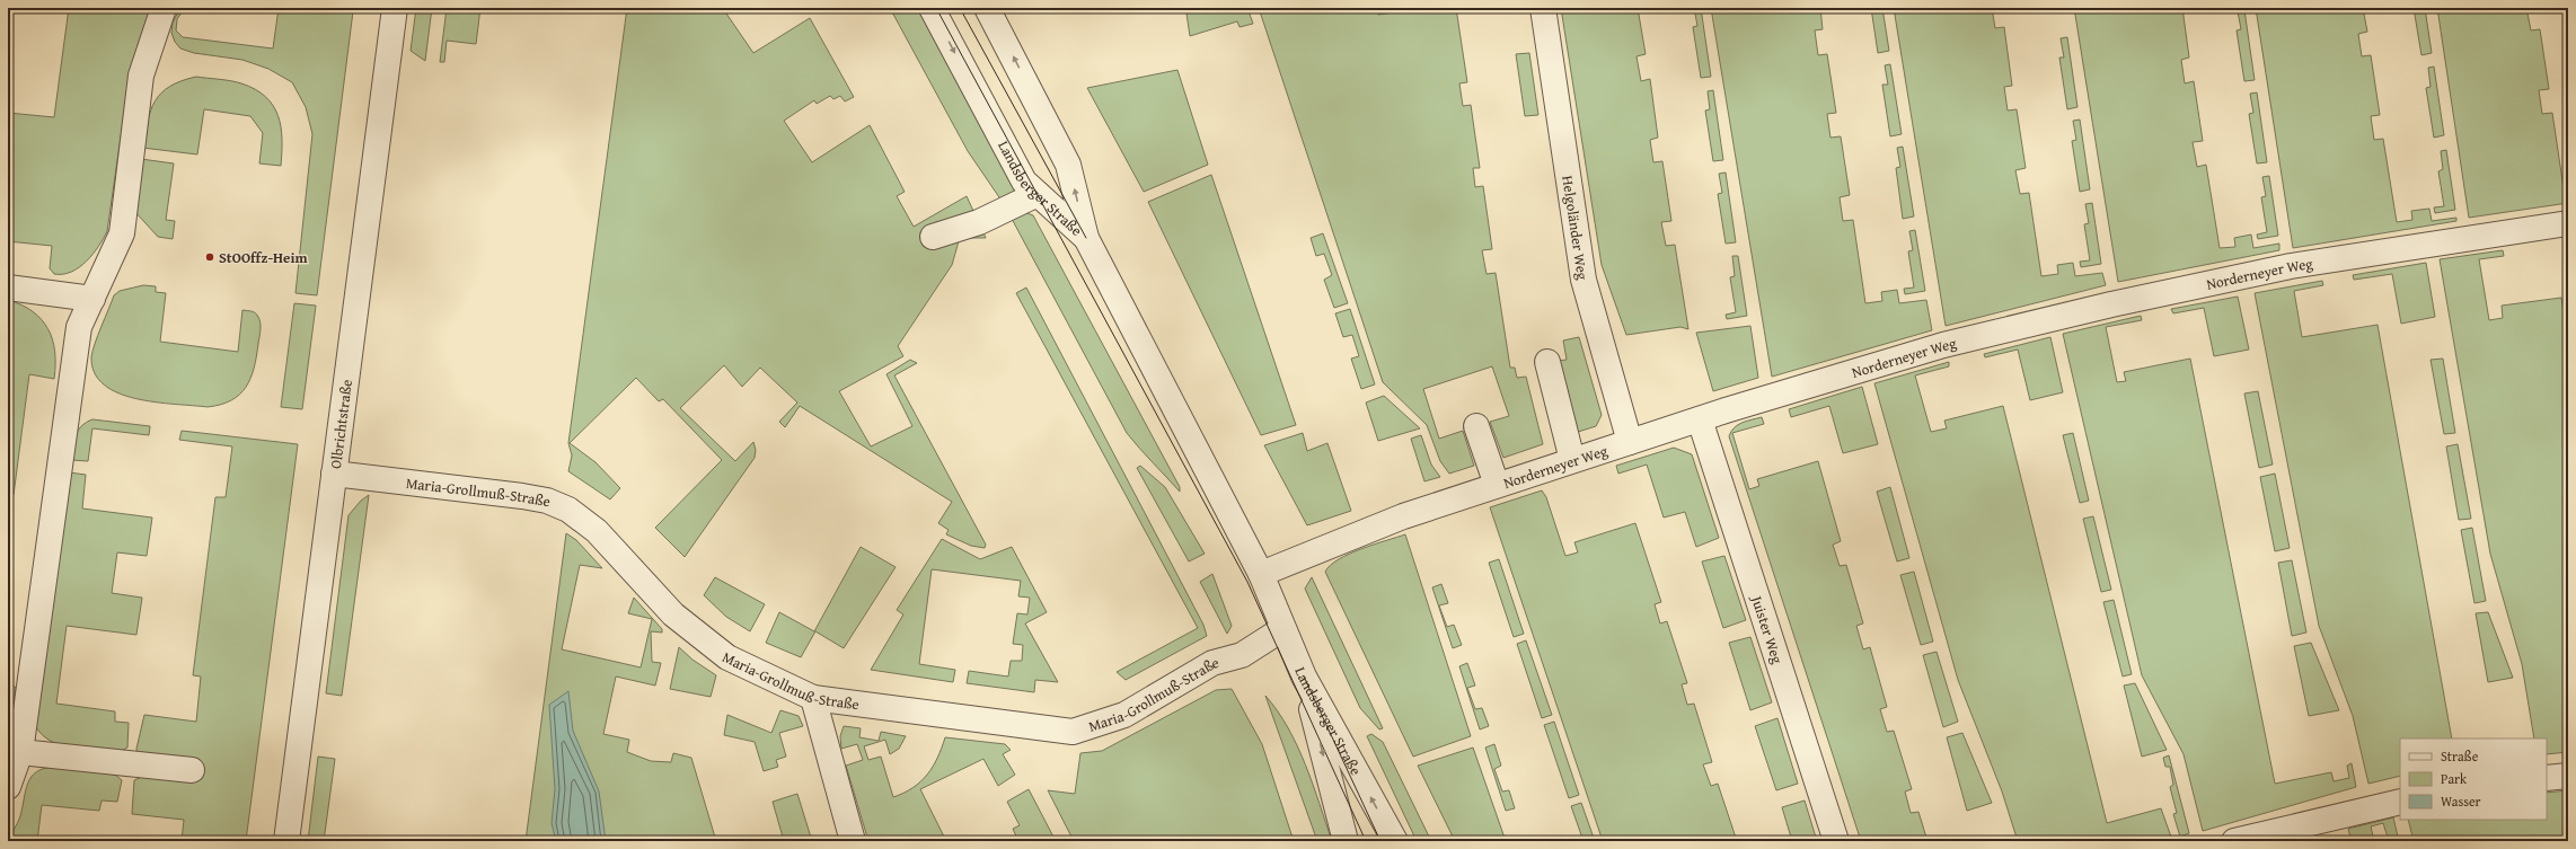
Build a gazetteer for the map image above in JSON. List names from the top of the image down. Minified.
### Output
{"streets":{"street":["Landsberger Straße","Helgoländer Weg","Norderneyer Weg","Olbrichtstraße","Maria-Grollmuß-Straße","Juister Weg"]},"crossings":[["Helgoländer Weg","Norderneyer Weg"],["Norderneyer Weg","Juister Weg"],["Olbrichtstraße","Maria-Grollmuß-Straße"]],"places":["StOOffz-Heim"],"legend":["Straße","Park","Wasser"]}
